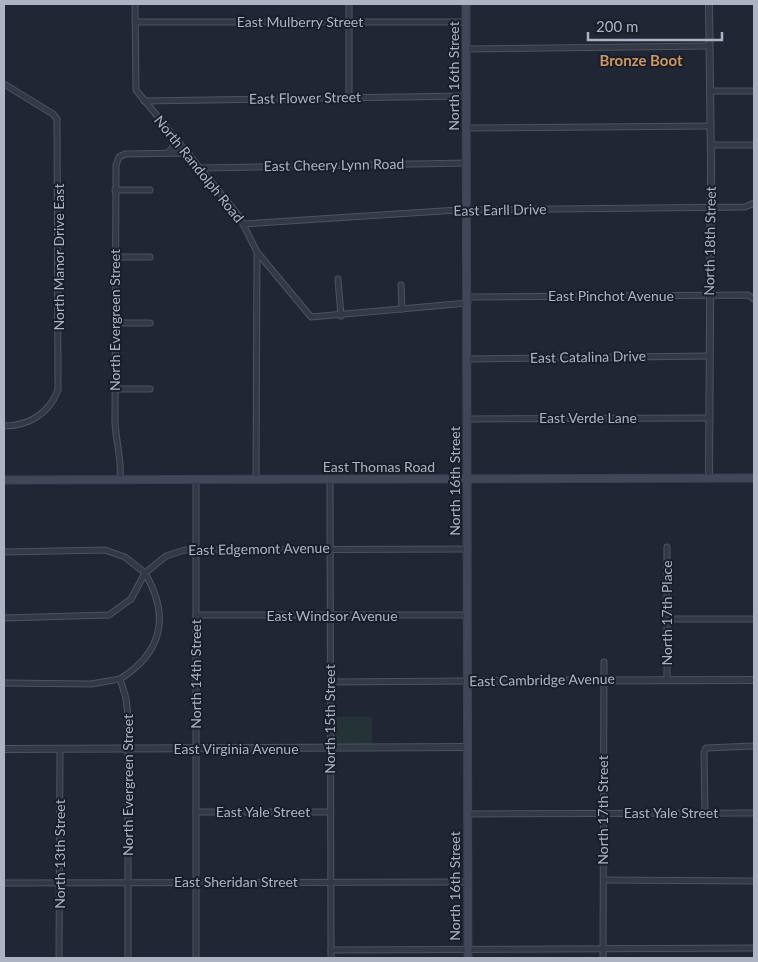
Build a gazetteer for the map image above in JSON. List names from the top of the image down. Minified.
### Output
{"streets":{"main road":["North 16th Street","East Thomas Road"],"street":["East Mulberry Street","East Flower Street","East Cheery Lynn Road","North Randolph Road","East Earll Drive","North 18th Street","North Manor Drive East","East Pinchot Avenue","North Evergreen Street","East Catalina Drive","East Verde Lane","East Edgemont Avenue","North 17th Place","East Windsor Avenue","North 14th Street","East Cambridge Avenue","North 15th Street","East Virginia Avenue","North 17th Street","East Yale Street","North 13th Street","East Sheridan Street"]},"crossings":[["East Mulberry Street","North 16th Street"],["East Mulberry Street","North Randolph Road"],["North 16th Street","East Flower Street"],["North 16th Street","East Cheery Lynn Road"],["North 16th Street","East Earll Drive"],["North 16th Street","East Pinchot Avenue"],["North 16th Street","East Catalina Drive"],["North 16th Street","East Verde Lane"],["North 16th Street","East Thomas Road"],["North 16th Street","East Edgemont Avenue"],["North 16th Street","East Windsor Avenue"],["North 16th Street","East Cambridge Avenue"],["North 16th Street","East Virginia Avenue"],["North 16th Street","East Yale Street"],["North 16th Street","East Sheridan Street"],["East Flower Street","North Randolph Road"],["East Cheery Lynn Road","North Randolph Road"],["North Randolph Road","East Earll Drive"],["North Randolph Road","East Pinchot Avenue"],["East Earll Drive","North 18th Street"],["North 18th Street","East Pinchot Avenue"],["North 18th Street","East Catalina Drive"],["North 18th Street","East Verde Lane"],["North 18th Street","East Thomas Road"],["North Evergreen Street","East Thomas Road"],["North Evergreen Street","East Virginia Avenue"],["North Evergreen Street","East Sheridan Street"],["East Thomas Road","North 14th Street"],["East Thomas Road","North 15th Street"],["East Edgemont Avenue","North 14th Street"],["East Edgemont Avenue","North 15th Street"],["North 17th Place","East Cambridge Avenue"],["East Windsor Avenue","North 14th Street"],["East Windsor Avenue","North 15th Street"],["North 14th Street","East Virginia Avenue"],["North 14th Street","East Yale Street"],["North 14th Street","East Sheridan Street"],["East Cambridge Avenue","North 15th Street"],["East Cambridge Avenue","North 17th Street"],["North 15th Street","East Virginia Avenue"],["North 15th Street","East Yale Street"],["North 15th Street","East Sheridan Street"],["East Virginia Avenue","North 13th Street"],["North 17th Street","East Yale Street"],["North 13th Street","East Sheridan Street"]],"districts":["Bronze Boot"],"scale_bar":"200 m"}
